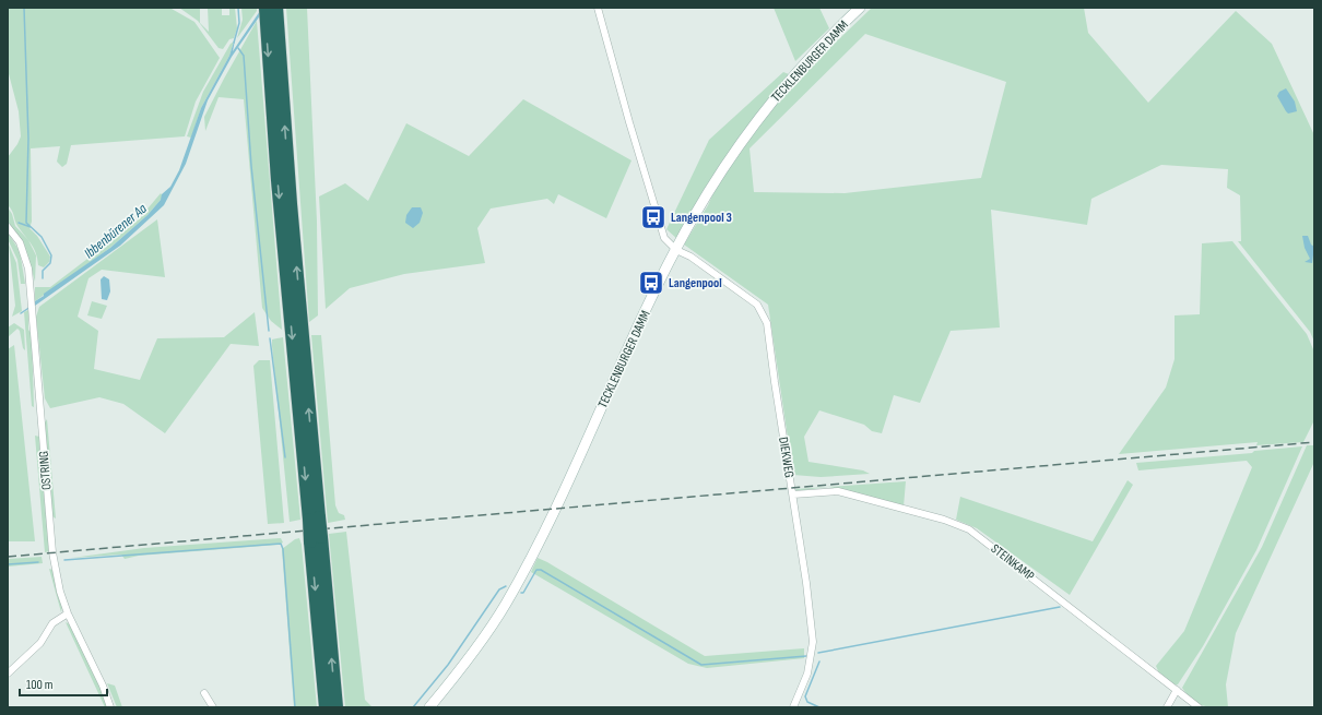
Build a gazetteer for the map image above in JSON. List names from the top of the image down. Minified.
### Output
{"streets":{"main road":["TECKLENBURGER DAMM"],"street":["DIEKWEG","OSTRING","STEINKAMP"]},"crossings":[["TECKLENBURGER DAMM","DIEKWEG"],["DIEKWEG","STEINKAMP"]],"water":["Ibbenbürener Aa"],"places":{"bus stop":["Langenpool 3","Langenpool"]},"scale_bar":"100 m"}
